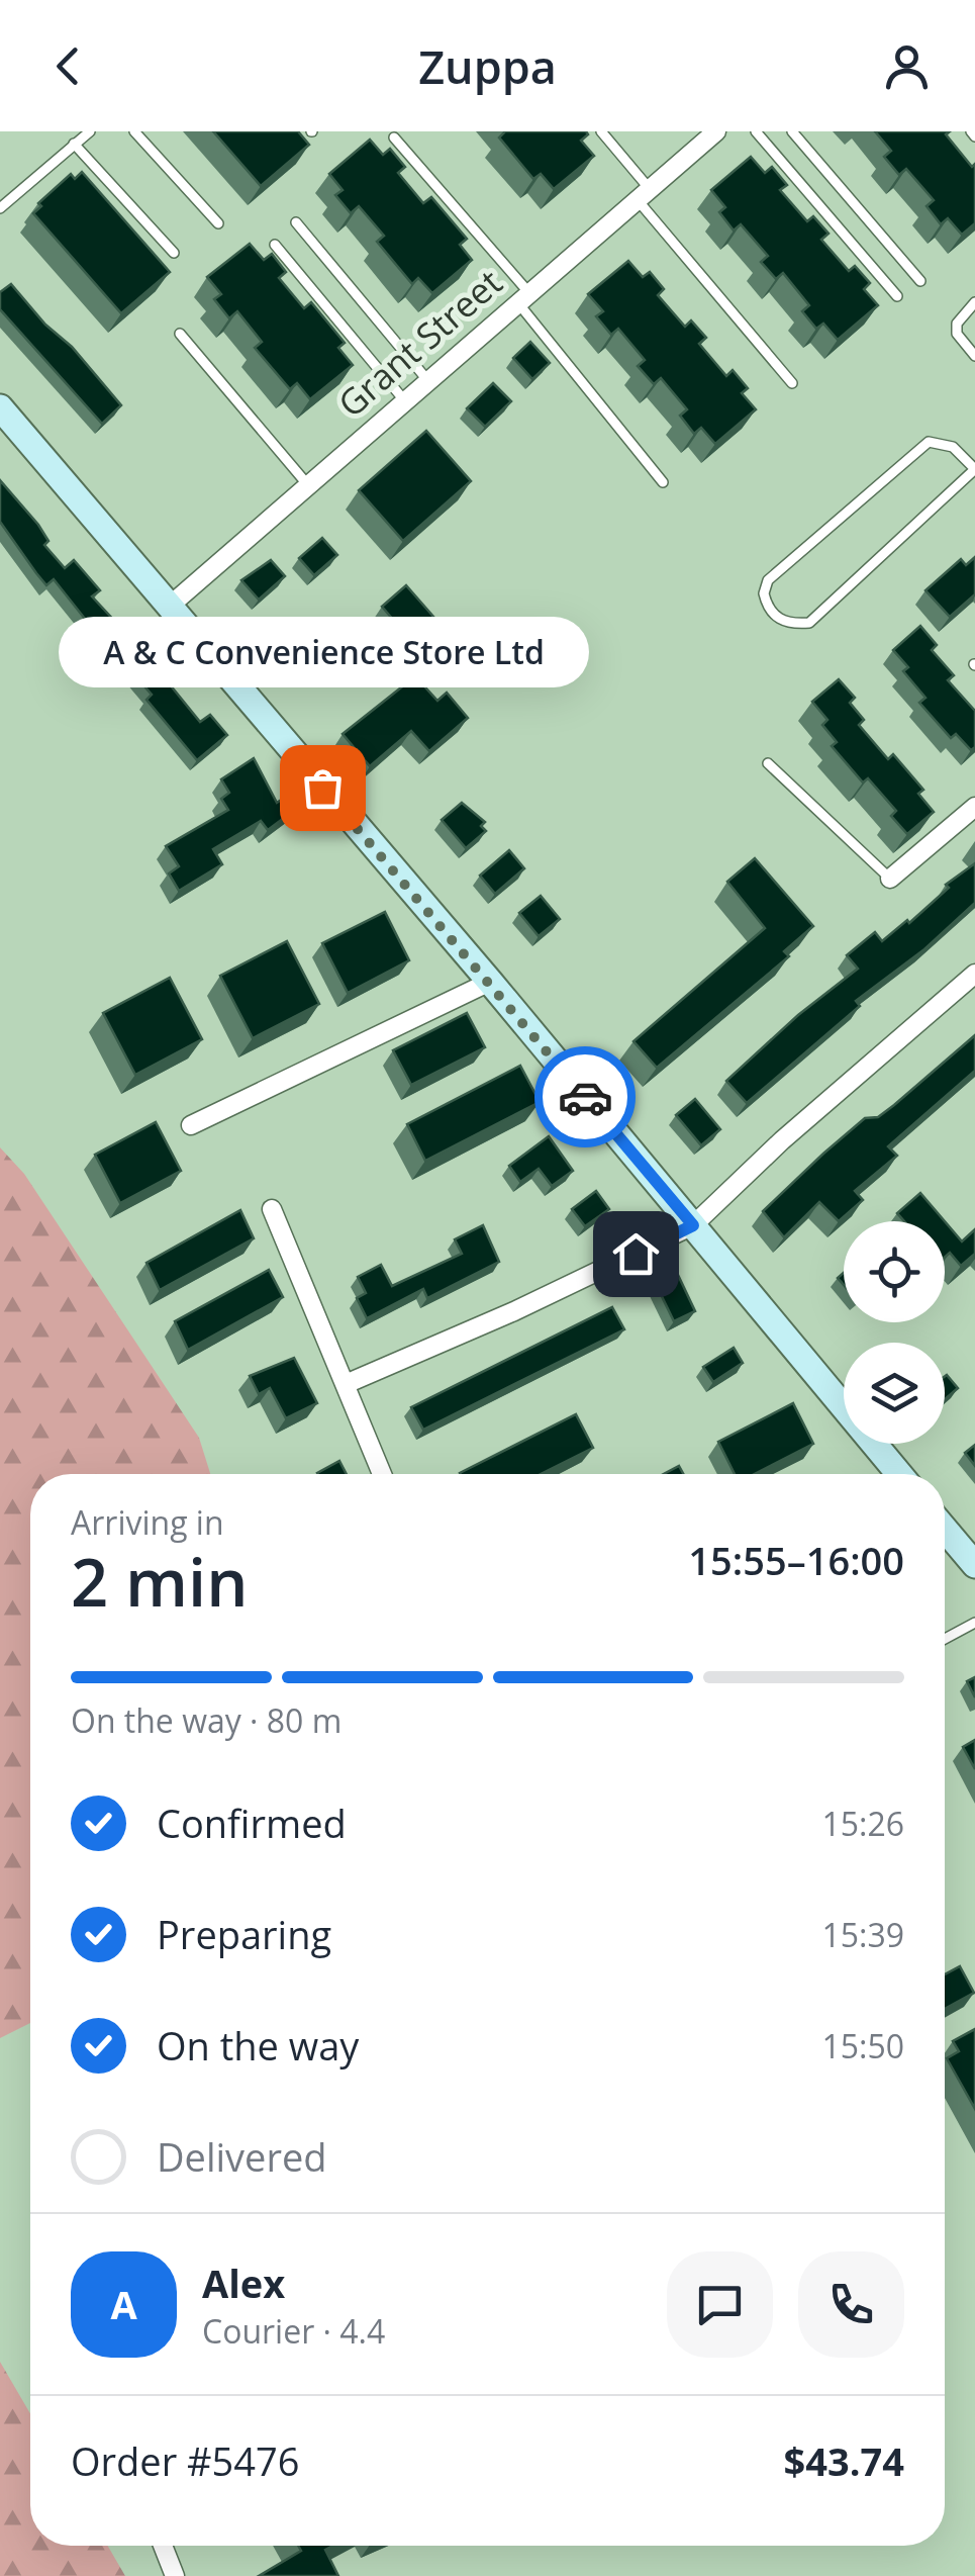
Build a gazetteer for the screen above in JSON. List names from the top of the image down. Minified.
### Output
{"streets":{"street":["Grant Street"]},"places":["A & C Convenience Store Ltd"],"page":{"header":"Zuppa","bubble":"A & C Convenience Store Ltd","heading":["2 min","Arriving in","15:55–16:00"],"panel":["Alex","Courier · 4.4","Order #5476","$43.74"],"bar":"On the way · 80 m","list":[["Confirmed","15:26"],["Preparing","15:39"],["On the way","15:50"],"Delivered"],"round":"A"}}
